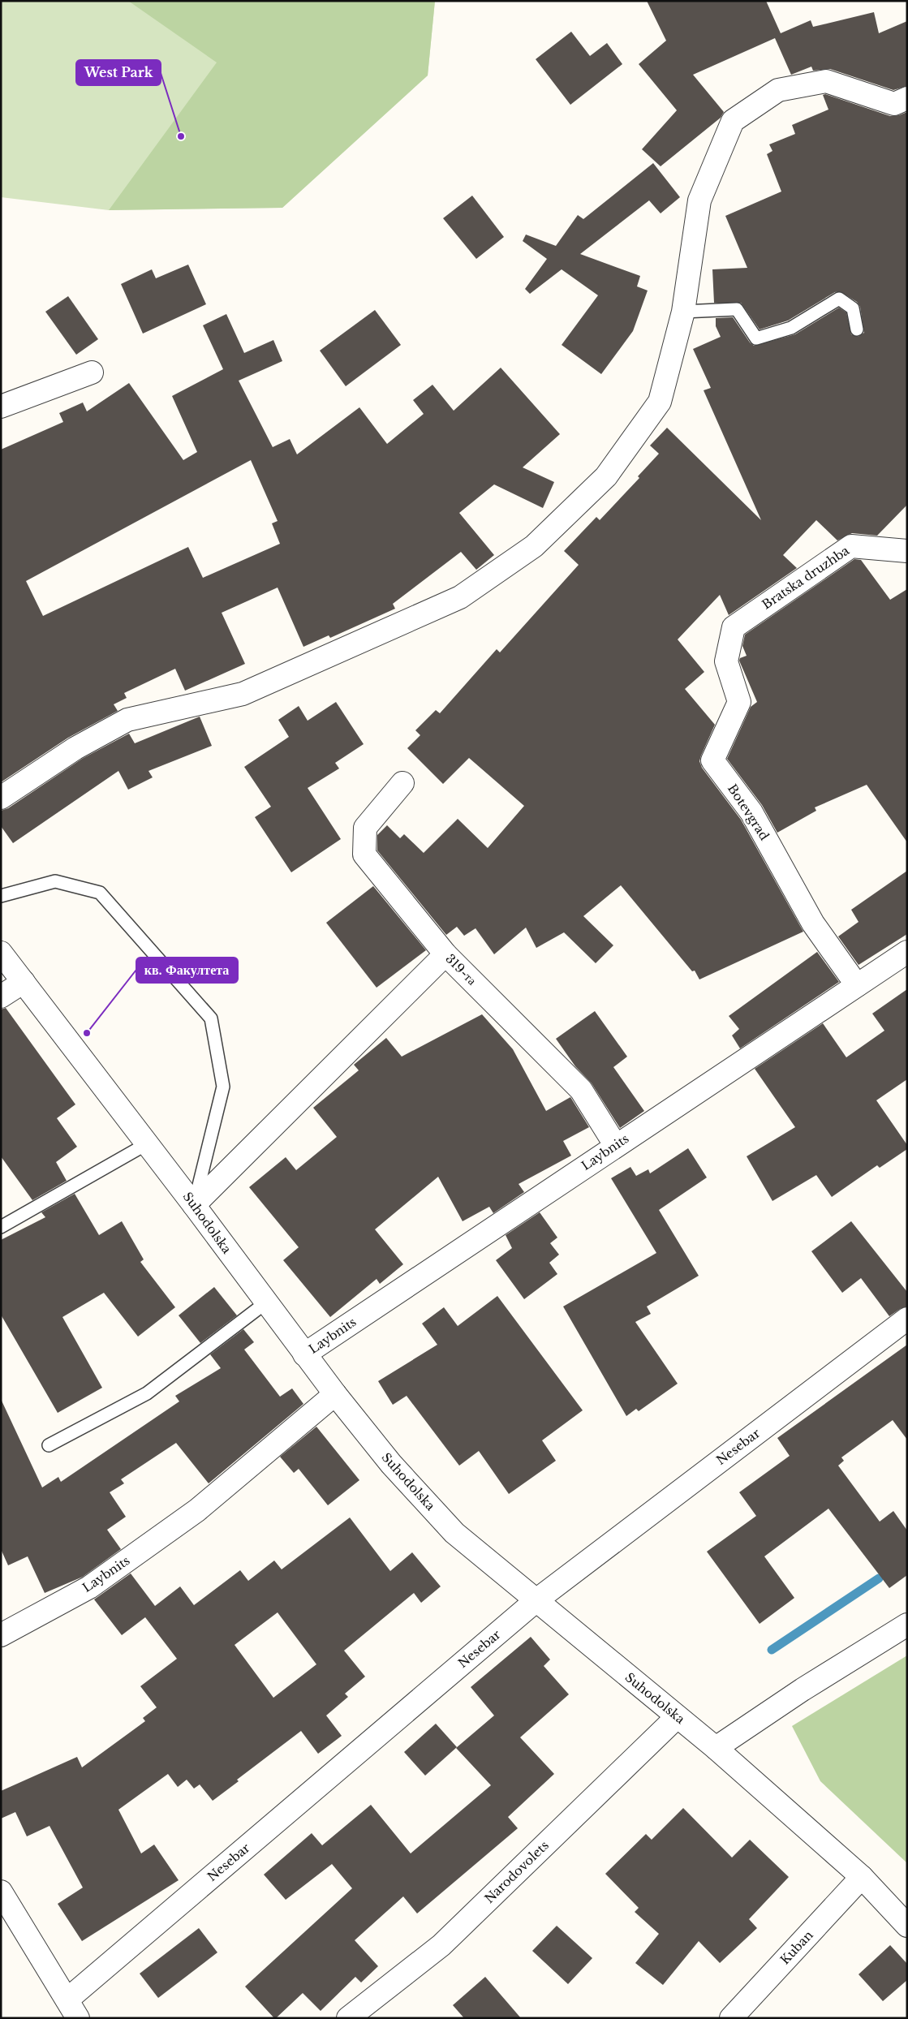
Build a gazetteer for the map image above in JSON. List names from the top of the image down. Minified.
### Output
{"streets":{"street":["Bratska druzhba","Botevgrad","319-та","Laybnits","Suhodolska","Nesebar","Narodovolets","Kuban"]},"crossings":[["Bratska druzhba","Botevgrad"],["Botevgrad","Laybnits"],["319-та","Laybnits"],["Laybnits","Suhodolska"],["Suhodolska","Nesebar"],["Suhodolska","Narodovolets"],["Suhodolska","Kuban"]],"places":["West Park","кв. Факултета"]}
